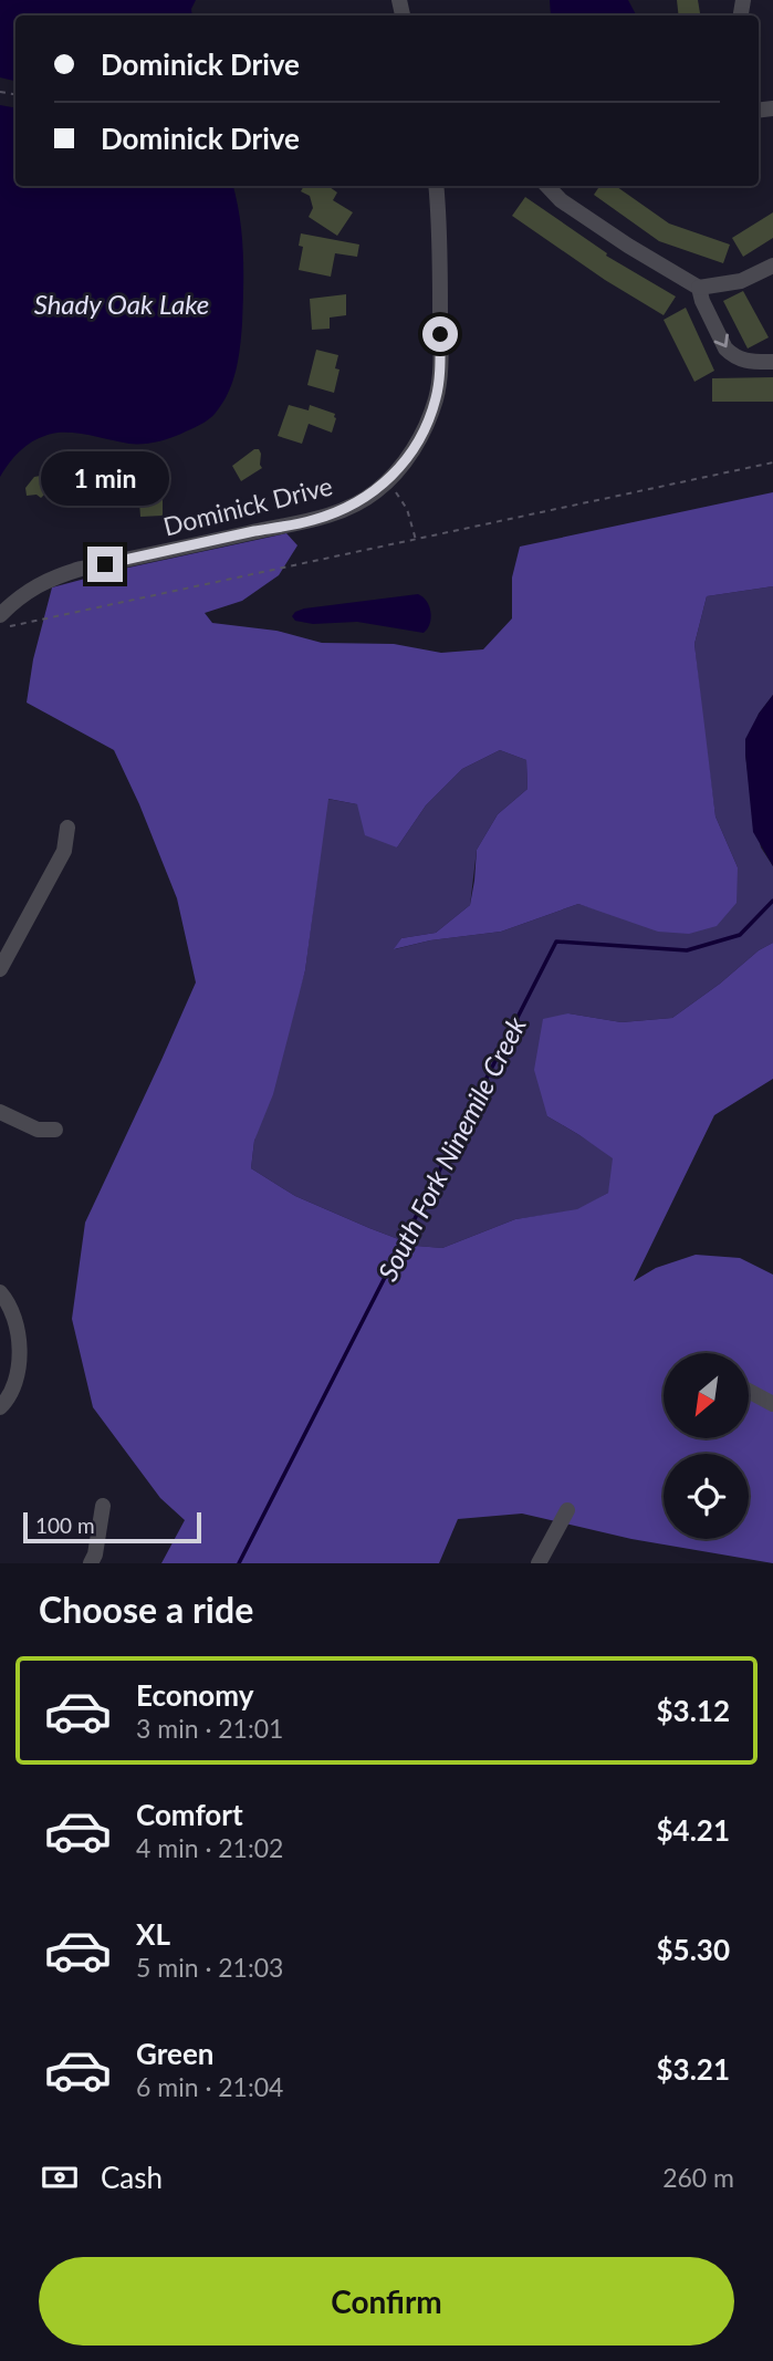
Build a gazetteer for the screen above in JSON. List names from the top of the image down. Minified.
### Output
{"streets":{"street":["Dominick Drive"]},"water":["Shady Oak Lake","South Fork Ninemile Creek"],"scale_bar":"100 m","north":"bottom left","page":{"banner":["Dominick Drive","Dominick Drive"],"bubble":"1 min","scale":"100 m","heading":"Choose a ride","list":[{"name":"Economy","note":"3 min · 21:01","value":"$3.12"},{"name":"Comfort","note":"4 min · 21:02","value":"$4.21"},{"name":"XL","note":"5 min · 21:03","value":"$5.30"},{"name":"Green","note":"6 min · 21:04","value":"$3.21"}],"pay":["Cash","260 m"],"buttons":"Confirm"}}
